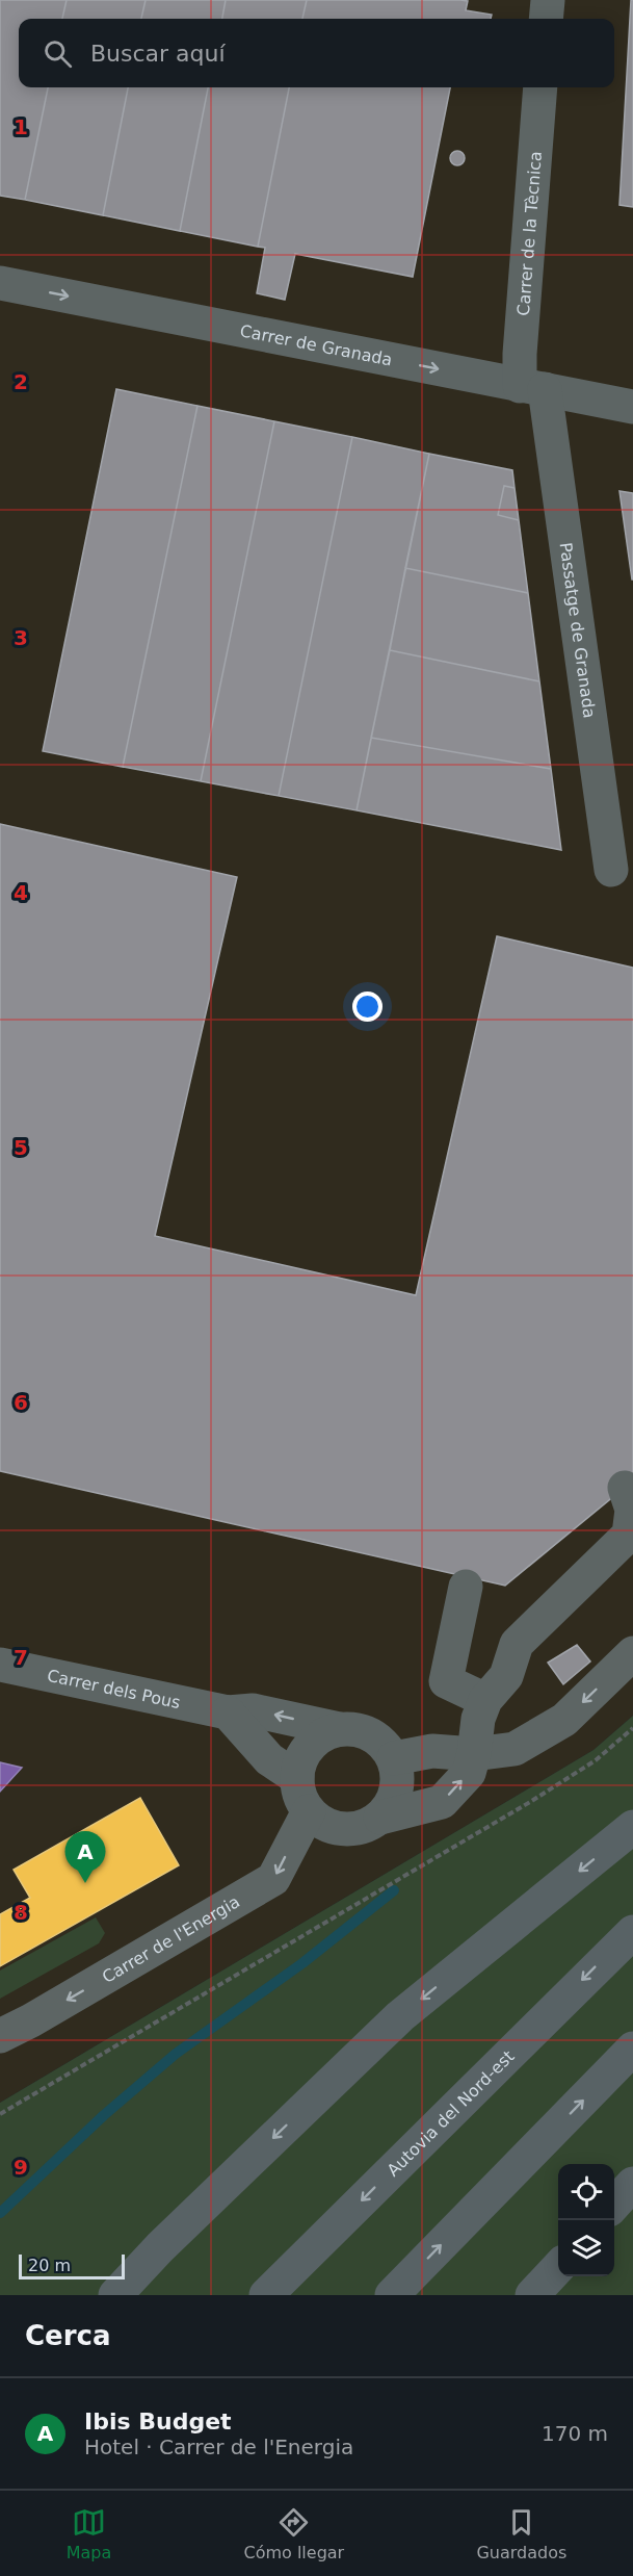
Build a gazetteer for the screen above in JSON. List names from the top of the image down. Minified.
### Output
{"streets":{"highway":["Autovia del Nord-est"],"street":["Carrer de la Tècnica","Carrer de Granada","Passatge de Granada","Carrer dels Pous","Carrer de l'Energia"]},"crossings":[["Carrer de la Tècnica","Carrer de Granada"],["Carrer de la Tècnica","Passatge de Granada"],["Carrer de Granada","Passatge de Granada"],["Carrer dels Pous","Carrer de l'Energia"]],"one_way":["Carrer de Granada","Carrer de l'Energia"],"scale_bar":"20 m","page":{"search":"Buscar aquí","pins":"A","scale":"20 m","heading":"Cerca","list":[{"mark":"A","name":"Ibis Budget","note":"Hotel · Carrer de l'Energia","value":"170 m"}],"nav":["Mapa","Cómo llegar","Guardados"]},"grid":{"rows":["1","2","3","4","5","6","7","8","9"]}}
